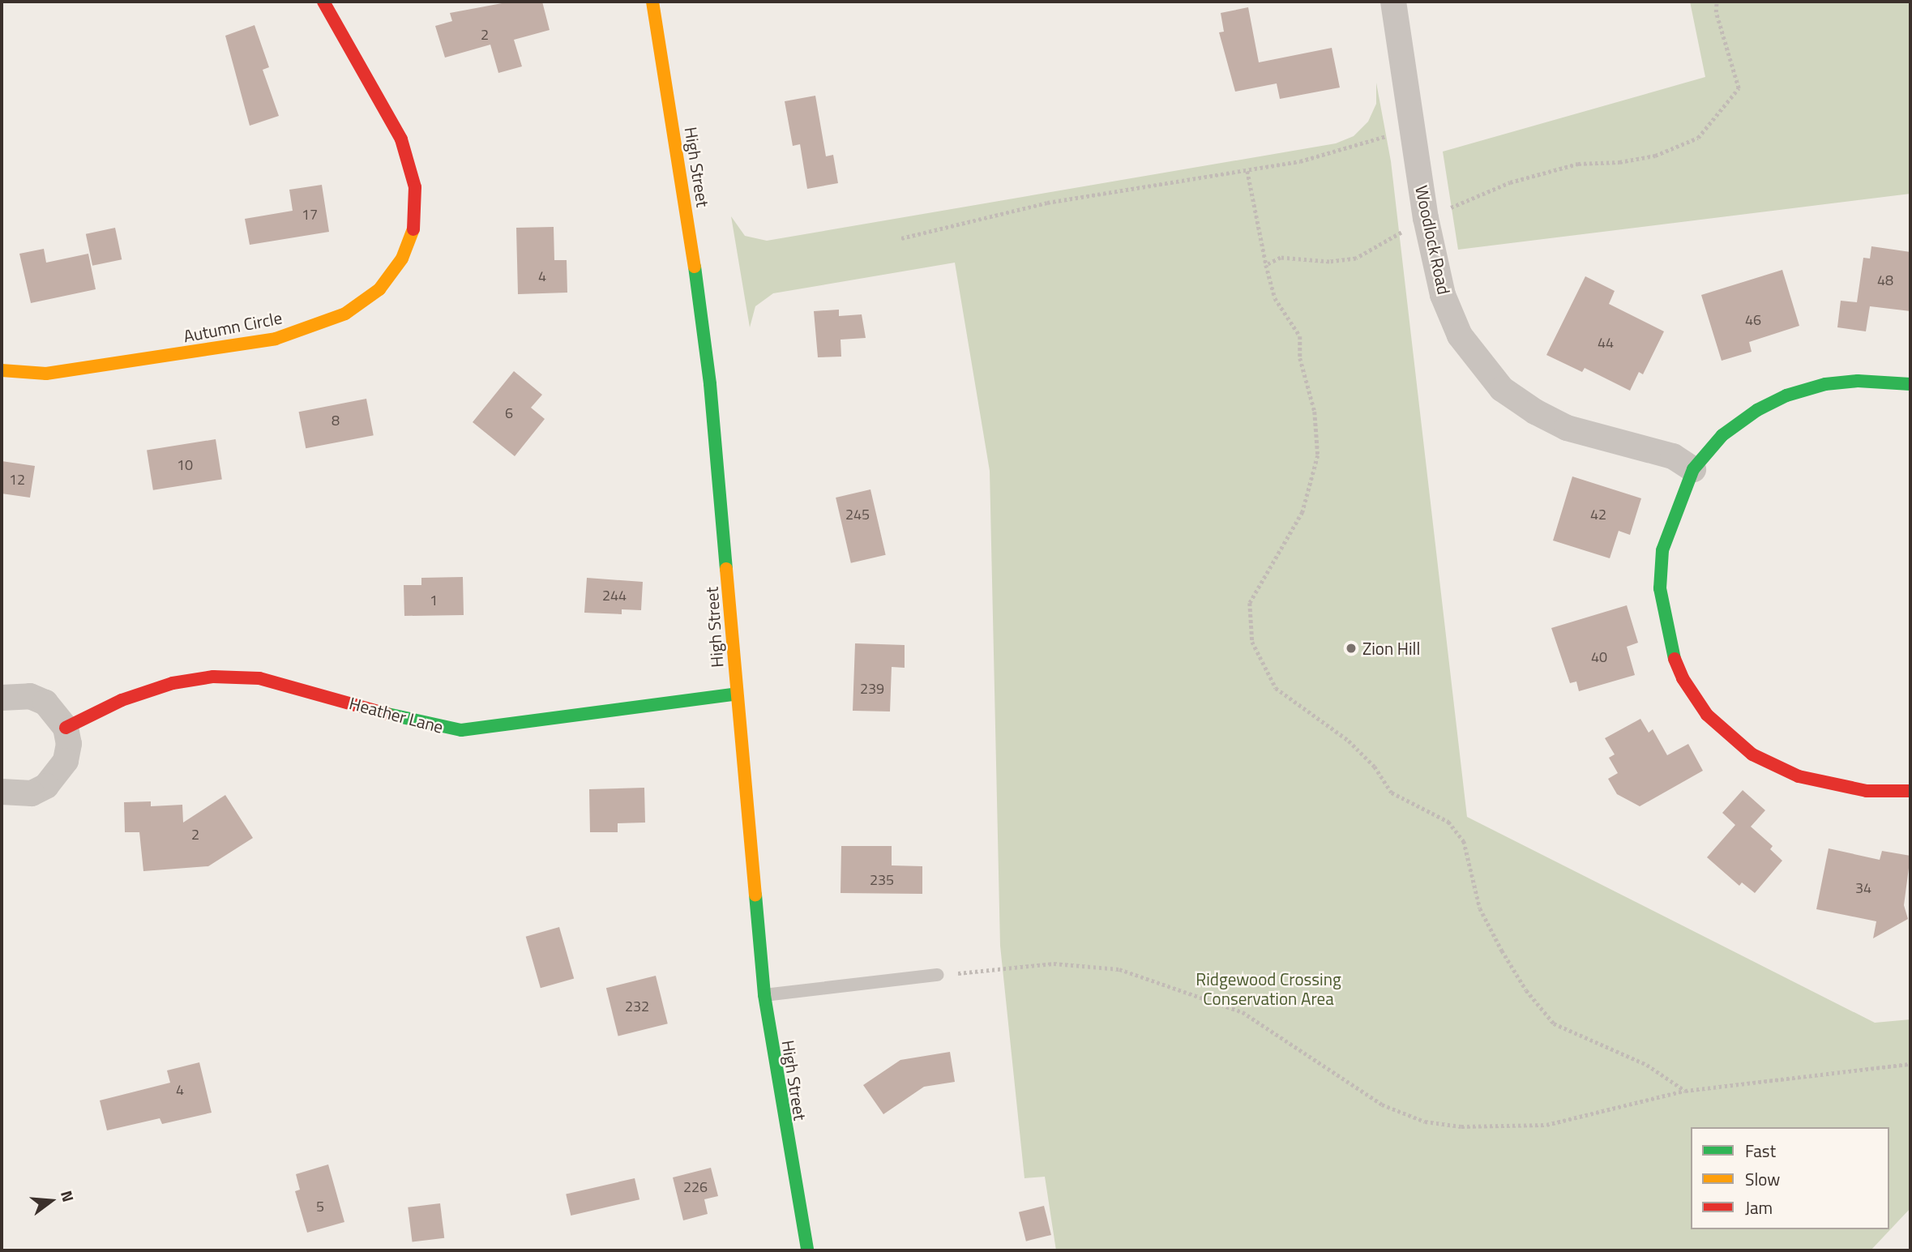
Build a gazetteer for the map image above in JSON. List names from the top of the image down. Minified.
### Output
{"streets":{"street":["High Street","Woodlock Road","Autumn Circle","Heather Lane"]},"crossings":[["High Street","Heather Lane"]],"parks":["Ridgewood Crossing Conservation Area"],"places":["Zion Hill"],"house_numbers":["2","17","4","48","46","44","6","8","10","12","245","42","244","1","40","239","2","235","34","232","4","226","5"],"legend":["Fast","Slow","Jam"],"north":"right"}
